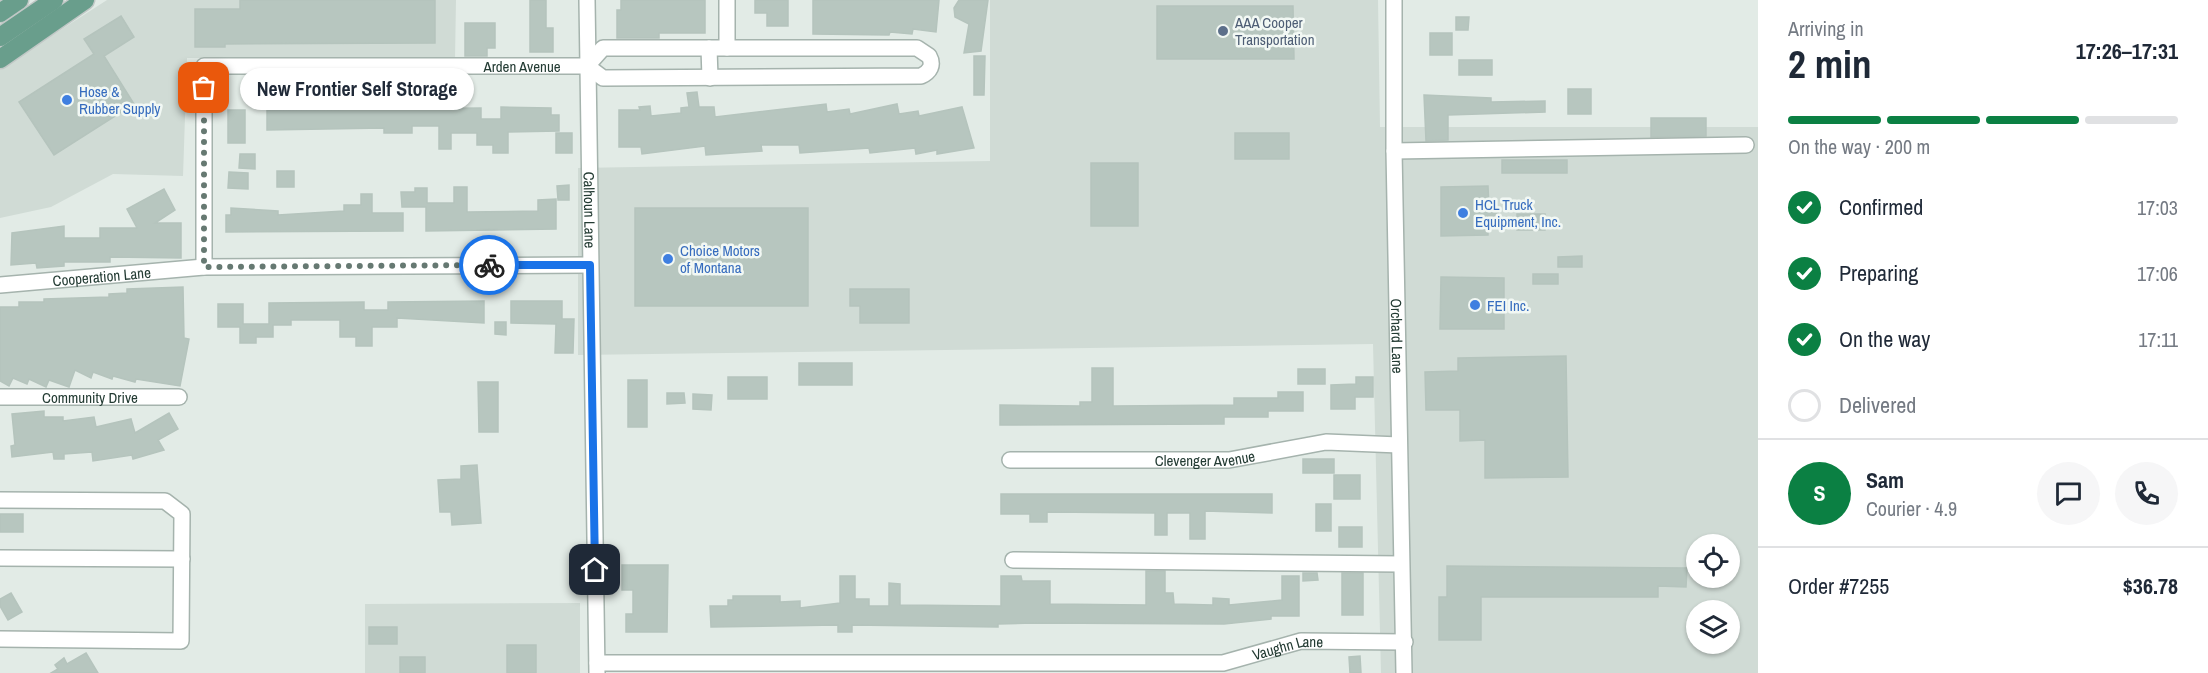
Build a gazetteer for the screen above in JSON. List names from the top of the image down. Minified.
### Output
{"streets":{"street":["Arden Avenue","Calhoun Lane","Cooperation Lane","Orchard Lane","Community Drive","Clevenger Avenue","Vaughn Lane"]},"crossings":[["Arden Avenue","Calhoun Lane"],["Arden Avenue","Cooperation Lane"],["Calhoun Lane","Cooperation Lane"],["Calhoun Lane","Vaughn Lane"],["Orchard Lane","Clevenger Avenue"],["Orchard Lane","Vaughn Lane"]],"places":["AAA Cooper Transportation","New Frontier Self Storage","Hose & Rubber Supply","HCL Truck Equipment, Inc.","Choice Motors of Montana","FEI Inc."],"page":{"heading":["2 min","Arriving in","17:26–17:31"],"panel":["Sam","Courier · 4.9","Order #7255","$36.78"],"bubble":"New Frontier Self Storage","bar":"On the way · 200 m","list":[["Confirmed","17:03"],["Preparing","17:06"],["On the way","17:11"],"Delivered"],"round":"S"}}
